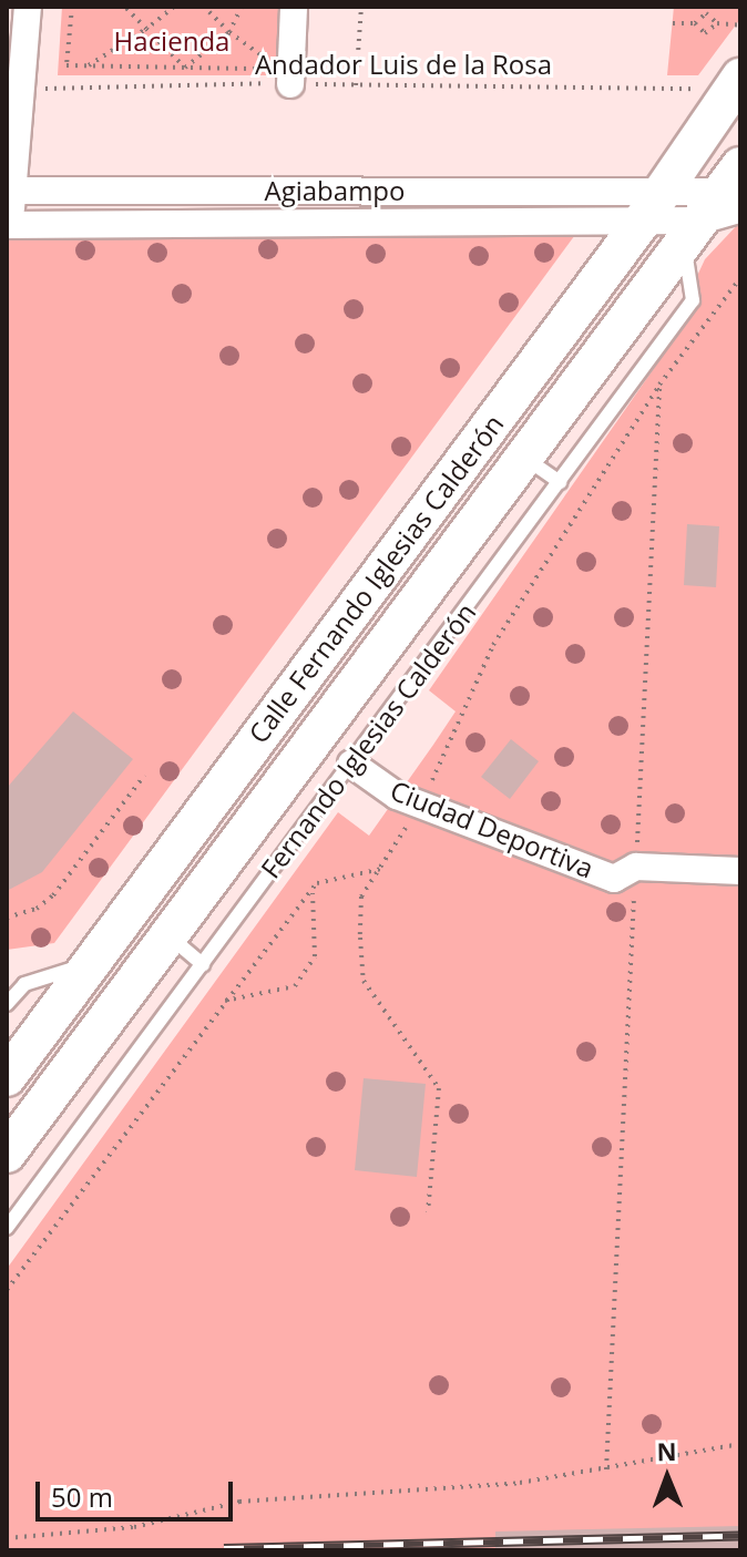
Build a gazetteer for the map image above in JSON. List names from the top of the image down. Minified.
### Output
{"streets":{"street":["Agiabampo","Calle Fernando Iglesias Calderón","Ciudad Deportiva"],"lane":["Fernando Iglesias Calderón"],"path":["Andador Luis de la Rosa"]},"crossings":[["Andador Luis de la Rosa","Calle Fernando Iglesias Calderón"],["Agiabampo","Calle Fernando Iglesias Calderón"],["Agiabampo","Fernando Iglesias Calderón"],["Calle Fernando Iglesias Calderón","Fernando Iglesias Calderón"],["Fernando Iglesias Calderón","Ciudad Deportiva"]],"parks":["Hacienda"],"scale_bar":"50 m","north":"top"}
